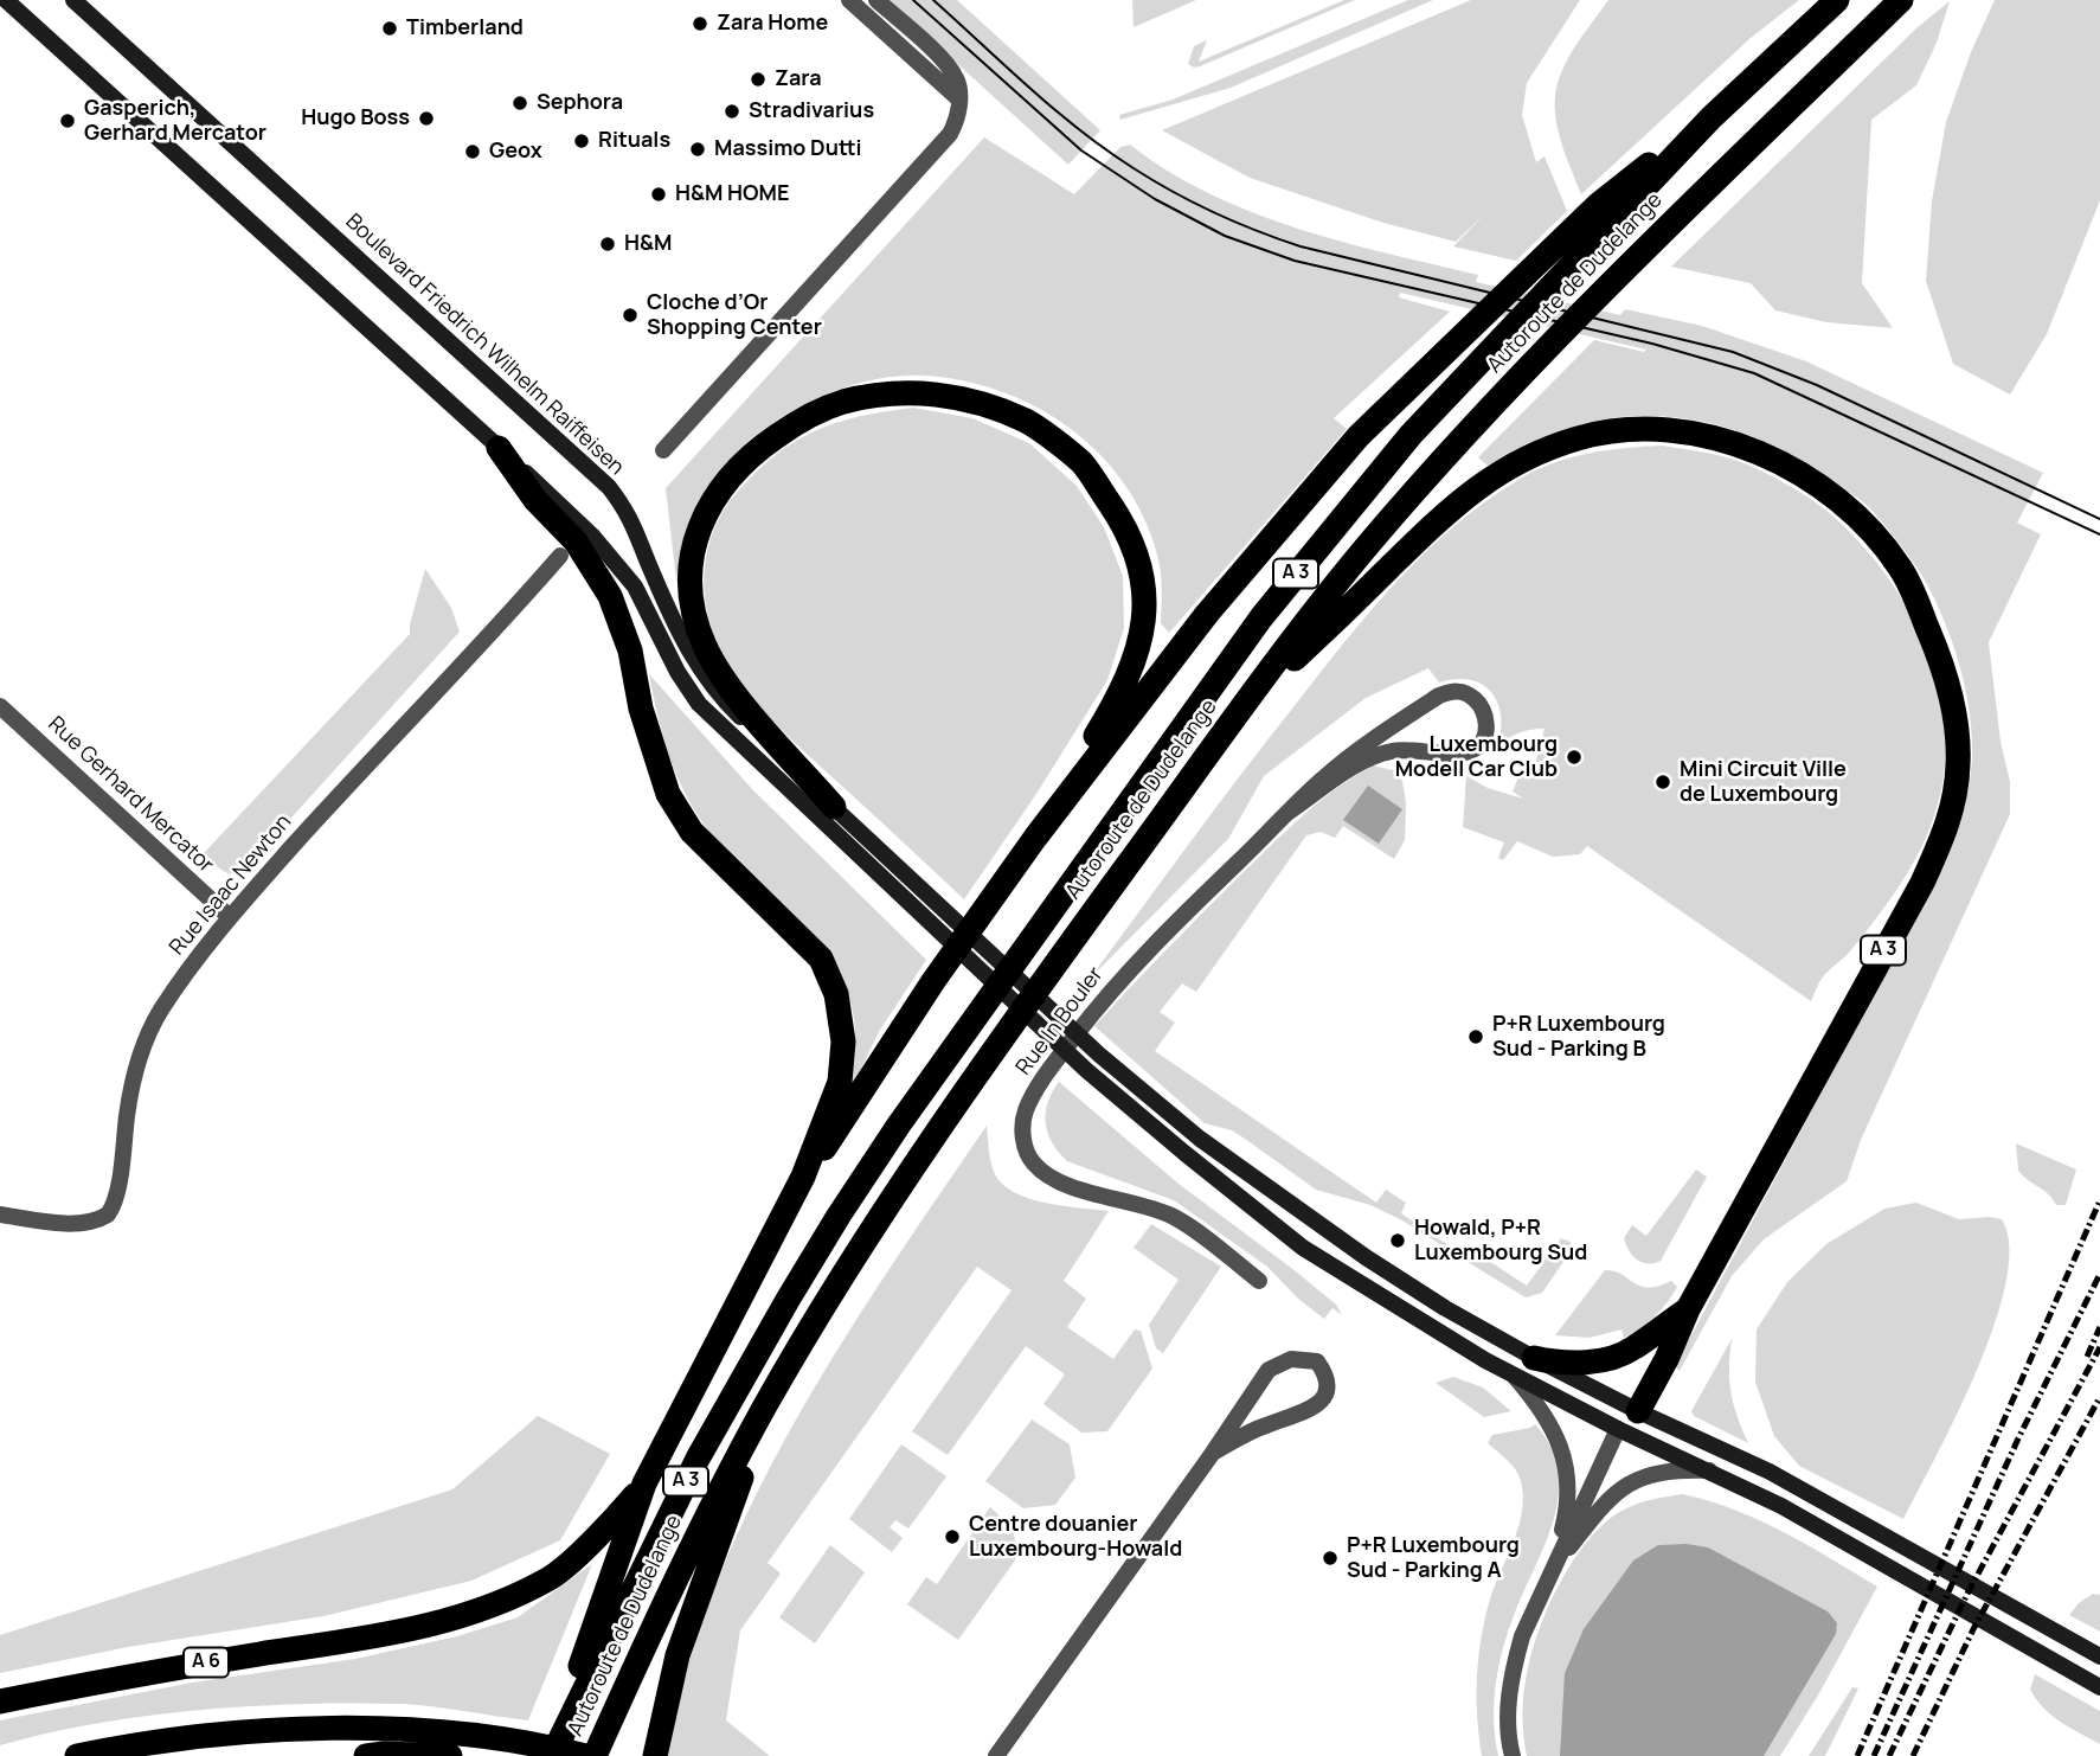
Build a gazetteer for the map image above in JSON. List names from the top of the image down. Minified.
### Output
{"streets":{"highway":["Autoroute de Dudelange","A 3","A 6"],"main road":["Boulevard Friedrich Wilhelm Raiffeisen"],"street":["Rue Gerhard Mercator","Rue Isaac Newton","Rue In Bouler"]},"crossings":[["Autoroute de Dudelange","A 3"],["Boulevard Friedrich Wilhelm Raiffeisen","A 3"],["A 3","A 6"],["Rue Gerhard Mercator","Rue Isaac Newton"]],"places":["Zara Home","Timberland","Zara","Sephora","Stradivarius","Hugo Boss","Gasperich, Gerhard Mercator","Rituals","Massimo Dutti","Geox","H&M HOME","H&M","Cloche d’Or Shopping Center","Luxembourg Modell Car Club","Mini Circuit Ville de Luxembourg","P+R Luxembourg Sud - Parking B","Howald, P+R Luxembourg Sud","Centre douanier Luxembourg-Howald","P+R Luxembourg Sud - Parking A"]}
